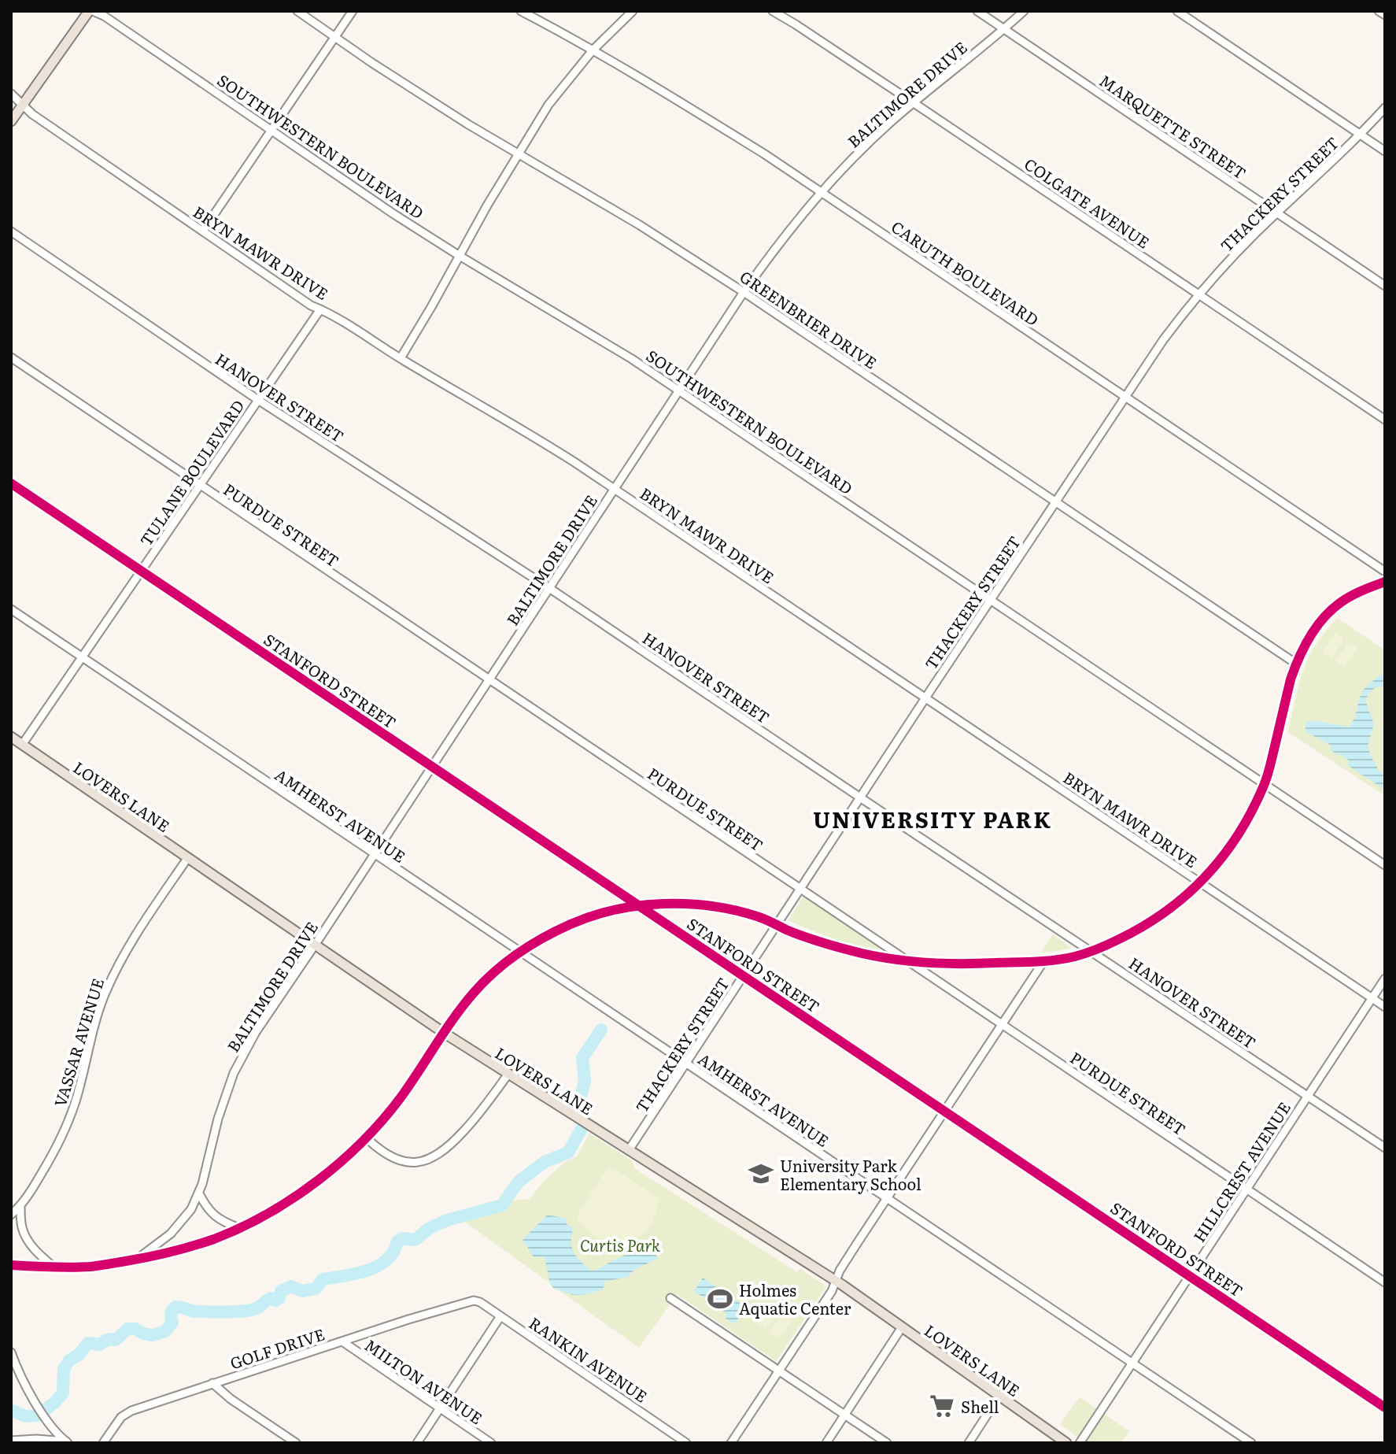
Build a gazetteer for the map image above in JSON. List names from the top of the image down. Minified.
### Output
{"streets":{"main road":["LOVERS LANE"],"street":["BALTIMORE DRIVE","MARQUETTE STREET","SOUTHWESTERN BOULEVARD","THACKERY STREET","COLGATE AVENUE","BRYN MAWR DRIVE","CARUTH BOULEVARD","GREENBRIER DRIVE","HANOVER STREET","TULANE BOULEVARD","PURDUE STREET","STANFORD STREET","AMHERST AVENUE","VASSAR AVENUE","HILLCREST AVENUE","GOLF DRIVE","RANKIN AVENUE","MILTON AVENUE"]},"crossings":[["BALTIMORE DRIVE","MARQUETTE STREET"],["BALTIMORE DRIVE","SOUTHWESTERN BOULEVARD"],["BALTIMORE DRIVE","COLGATE AVENUE"],["BALTIMORE DRIVE","BRYN MAWR DRIVE"],["BALTIMORE DRIVE","CARUTH BOULEVARD"],["BALTIMORE DRIVE","GREENBRIER DRIVE"],["BALTIMORE DRIVE","HANOVER STREET"],["BALTIMORE DRIVE","PURDUE STREET"],["BALTIMORE DRIVE","STANFORD STREET"],["BALTIMORE DRIVE","LOVERS LANE"],["BALTIMORE DRIVE","AMHERST AVENUE"],["MARQUETTE STREET","THACKERY STREET"],["SOUTHWESTERN BOULEVARD","THACKERY STREET"],["THACKERY STREET","COLGATE AVENUE"],["THACKERY STREET","BRYN MAWR DRIVE"],["THACKERY STREET","CARUTH BOULEVARD"],["THACKERY STREET","GREENBRIER DRIVE"],["THACKERY STREET","HANOVER STREET"],["THACKERY STREET","PURDUE STREET"],["THACKERY STREET","STANFORD STREET"],["THACKERY STREET","LOVERS LANE"],["THACKERY STREET","AMHERST AVENUE"],["BRYN MAWR DRIVE","TULANE BOULEVARD"],["BRYN MAWR DRIVE","HILLCREST AVENUE"],["HANOVER STREET","TULANE BOULEVARD"],["HANOVER STREET","HILLCREST AVENUE"],["TULANE BOULEVARD","PURDUE STREET"],["TULANE BOULEVARD","STANFORD STREET"],["TULANE BOULEVARD","LOVERS LANE"],["TULANE BOULEVARD","AMHERST AVENUE"],["PURDUE STREET","HILLCREST AVENUE"],["STANFORD STREET","HILLCREST AVENUE"],["LOVERS LANE","VASSAR AVENUE"],["AMHERST AVENUE","HILLCREST AVENUE"],["GOLF DRIVE","RANKIN AVENUE"],["GOLF DRIVE","MILTON AVENUE"]],"districts":["UNIVERSITY PARK"],"parks":["Curtis Park"],"places":{"school or university":["University Park Elementary School"],"sports":["Holmes Aquatic Center"],"supermarket":["Shell"]}}
